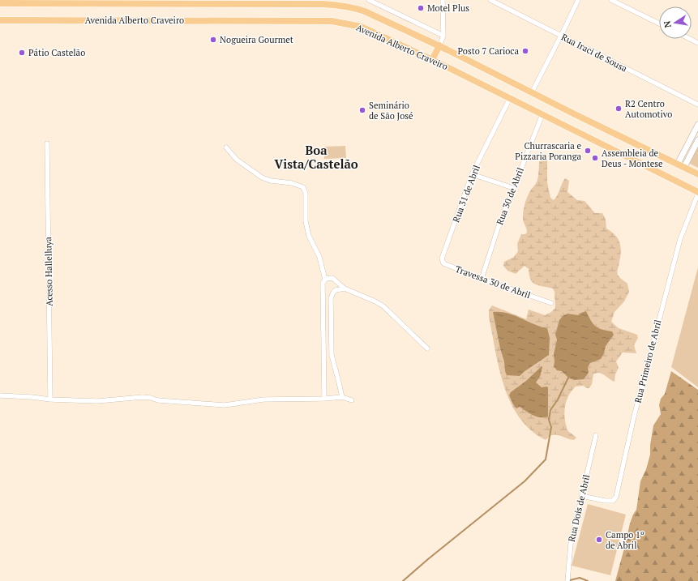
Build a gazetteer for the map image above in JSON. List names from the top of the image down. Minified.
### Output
{"streets":{"main road":["Avenida Alberto Craveiro"],"street":["Rua Iraci de Sousa","Rua 31 de Abril","Rua 30 de Abril","Acesso Hallelluya","Travessa 30 de Abril","Rua Primeiro de Abril","Rua Dois de Abril"]},"crossings":[["Avenida Alberto Craveiro","Rua 31 de Abril"],["Avenida Alberto Craveiro","Rua 30 de Abril"],["Avenida Alberto Craveiro","Rua Primeiro de Abril"],["Rua 31 de Abril","Travessa 30 de Abril"],["Rua 30 de Abril","Travessa 30 de Abril"],["Rua Primeiro de Abril","Rua Dois de Abril"]],"districts":["Boa Vista/Castelão"],"places":["Motel Plus","Nogueira Gourmet","Posto 7 Carioca","Pátio Castelão","R2 Centro Automotivo","Seminário de São José","Churrascaria e Pizzaria Poranga","Assembleia de Deus - Montese","Campo 1º de Abril"],"north":"left"}
